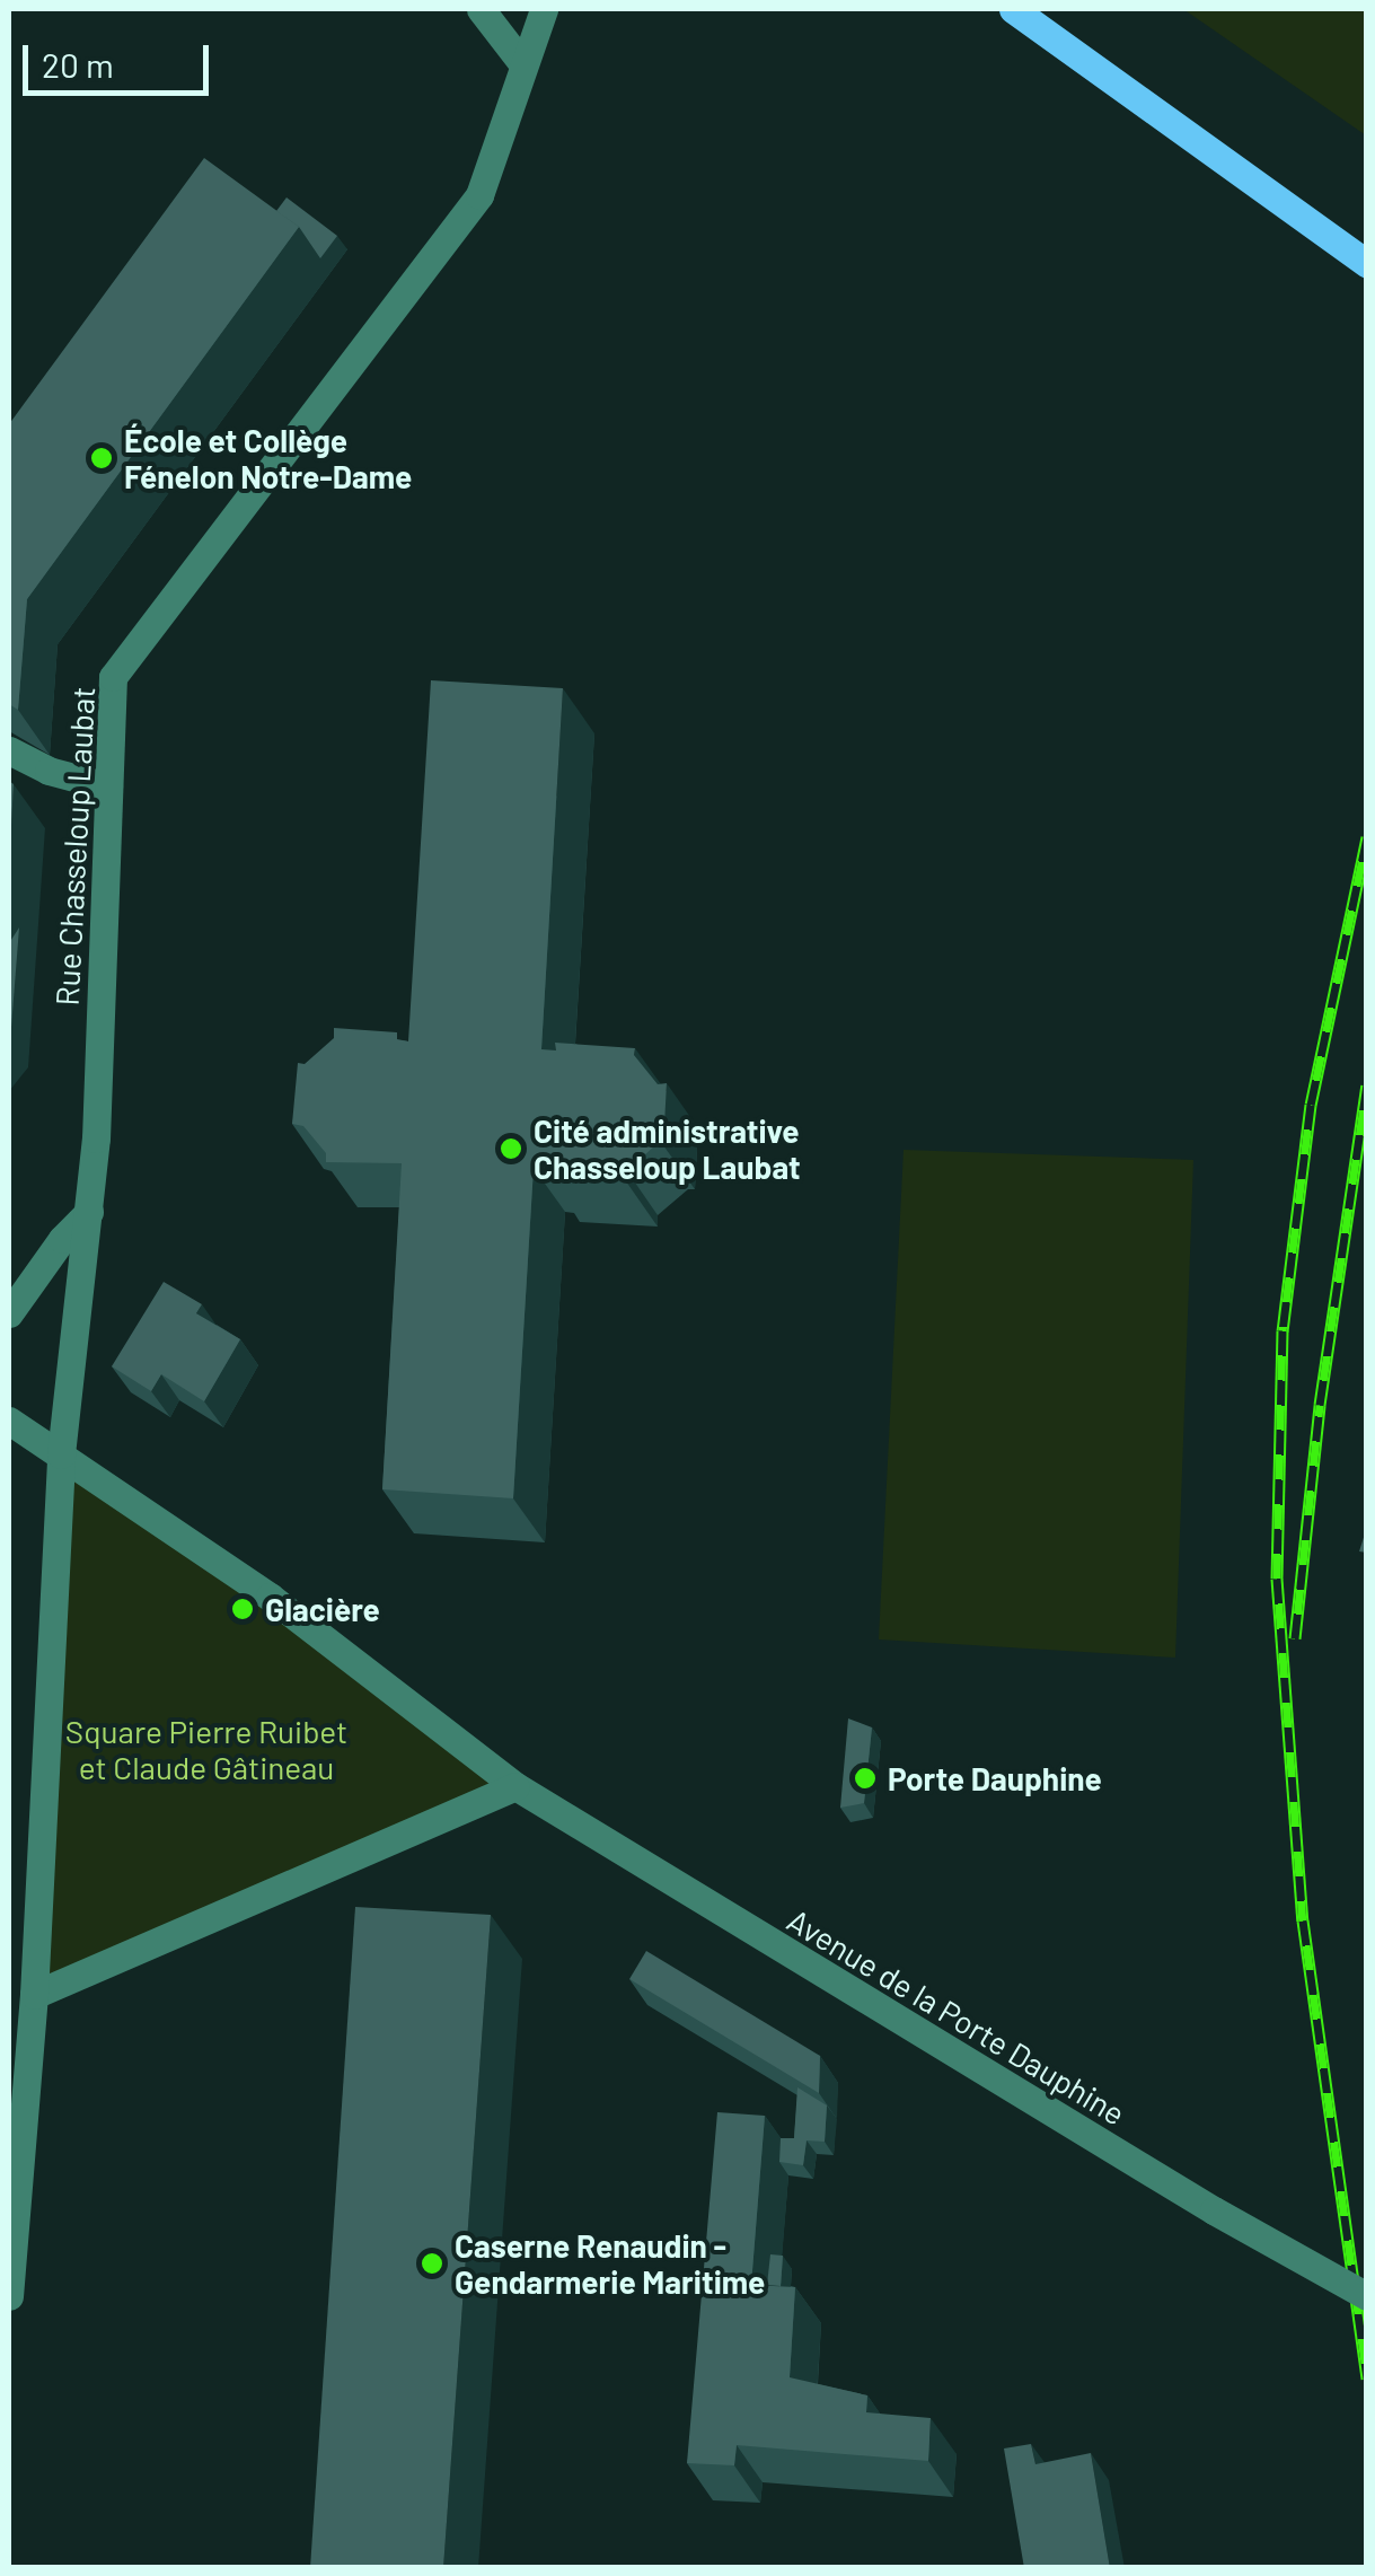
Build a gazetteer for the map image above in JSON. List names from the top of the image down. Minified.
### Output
{"streets":{"street":["Rue Chasseloup Laubat","Avenue de la Porte Dauphine"]},"crossings":[["Rue Chasseloup Laubat","Avenue de la Porte Dauphine"]],"parks":["Square Pierre Ruibet et Claude Gâtineau"],"places":["École et Collège Fénelon Notre-Dame","Cité administrative Chasseloup Laubat","Glacière","Porte Dauphine","Caserne Renaudin - Gendarmerie Maritime"],"scale_bar":"20 m"}
